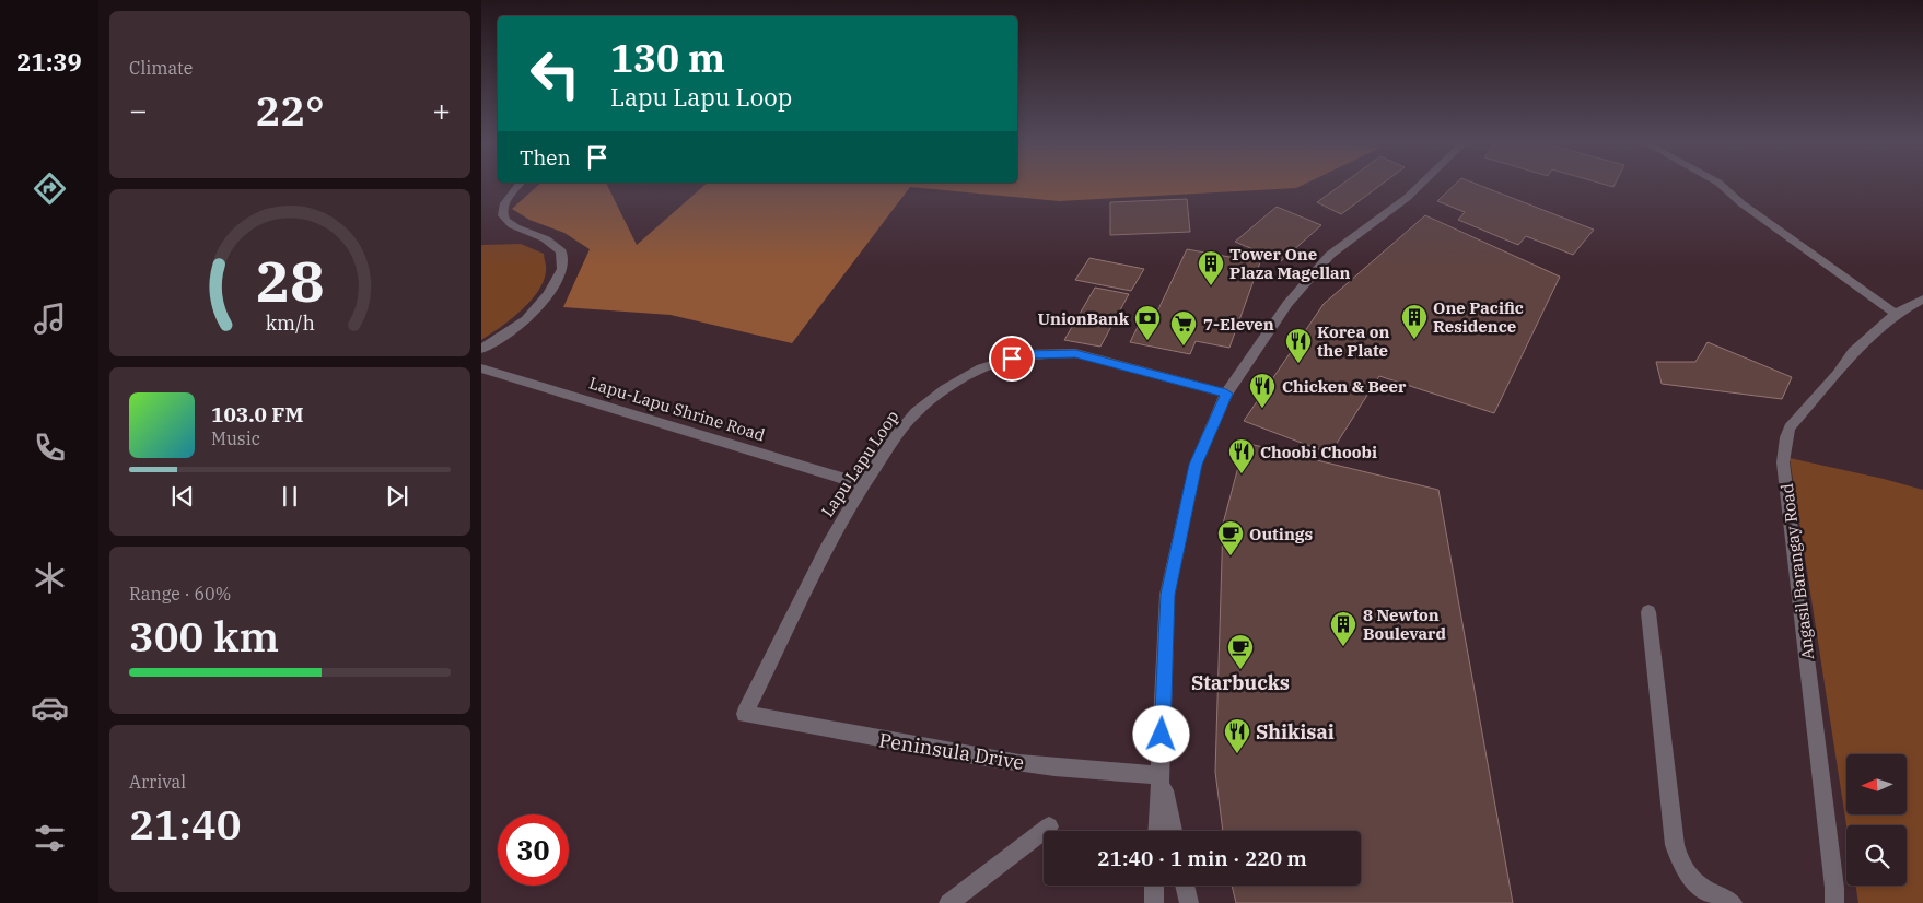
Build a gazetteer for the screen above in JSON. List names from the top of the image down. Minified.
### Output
{"streets":{"street":["Lapu-Lapu Shrine Road","Lapu Lapu Loop","Angasil Barangay Road","Peninsula Drive"]},"crossings":[["Lapu-Lapu Shrine Road","Lapu Lapu Loop"],["Lapu Lapu Loop","Peninsula Drive"]],"places":{"building":["Tower One Plaza Magellan","One Pacific Residence","8 Newton Boulevard"],"bank":["UnionBank"],"supermarket":["7-Eleven"],"restaurant":["Korea on the Plate","Chicken & Beer","Choobi Choobi","Shikisai"],"cafe":["Outings","Starbucks"]},"north":"left","page":{"tabs":"21:39","tile":["Climate",["Range · 60%","300 km"],["Arrival","21:40"]],"turn":["130 m","Lapu Lapu Loop"],"heat":["−","22°","+"],"then":"Then","song":["103.0 FM","Music"],"limit":"30","trip":"21:40 · 1 min · 220 m","gauge":["28","km/h"]}}
